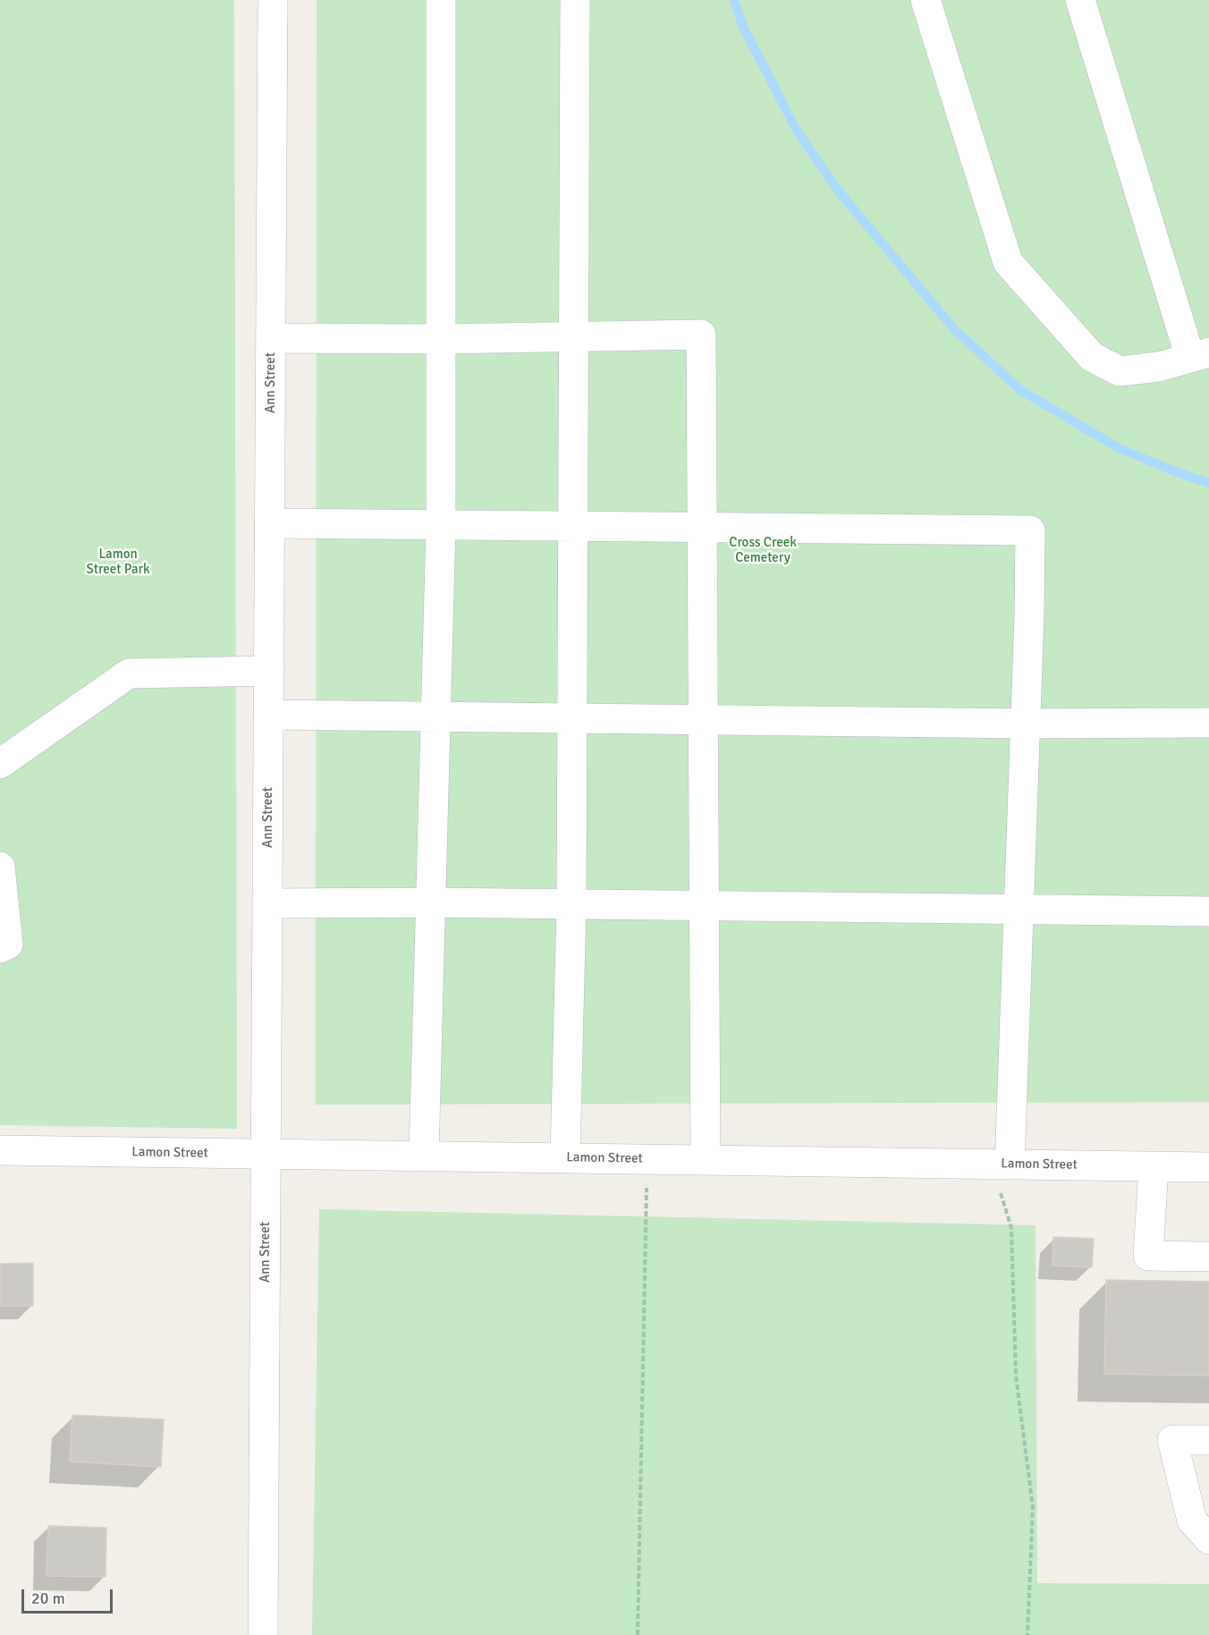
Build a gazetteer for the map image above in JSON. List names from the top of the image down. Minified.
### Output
{"streets":{"street":["Ann Street","Lamon Street"]},"crossings":[["Ann Street","Lamon Street"]],"parks":["Cross Creek Cemetery","Lamon Street Park"],"scale_bar":"20 m"}
